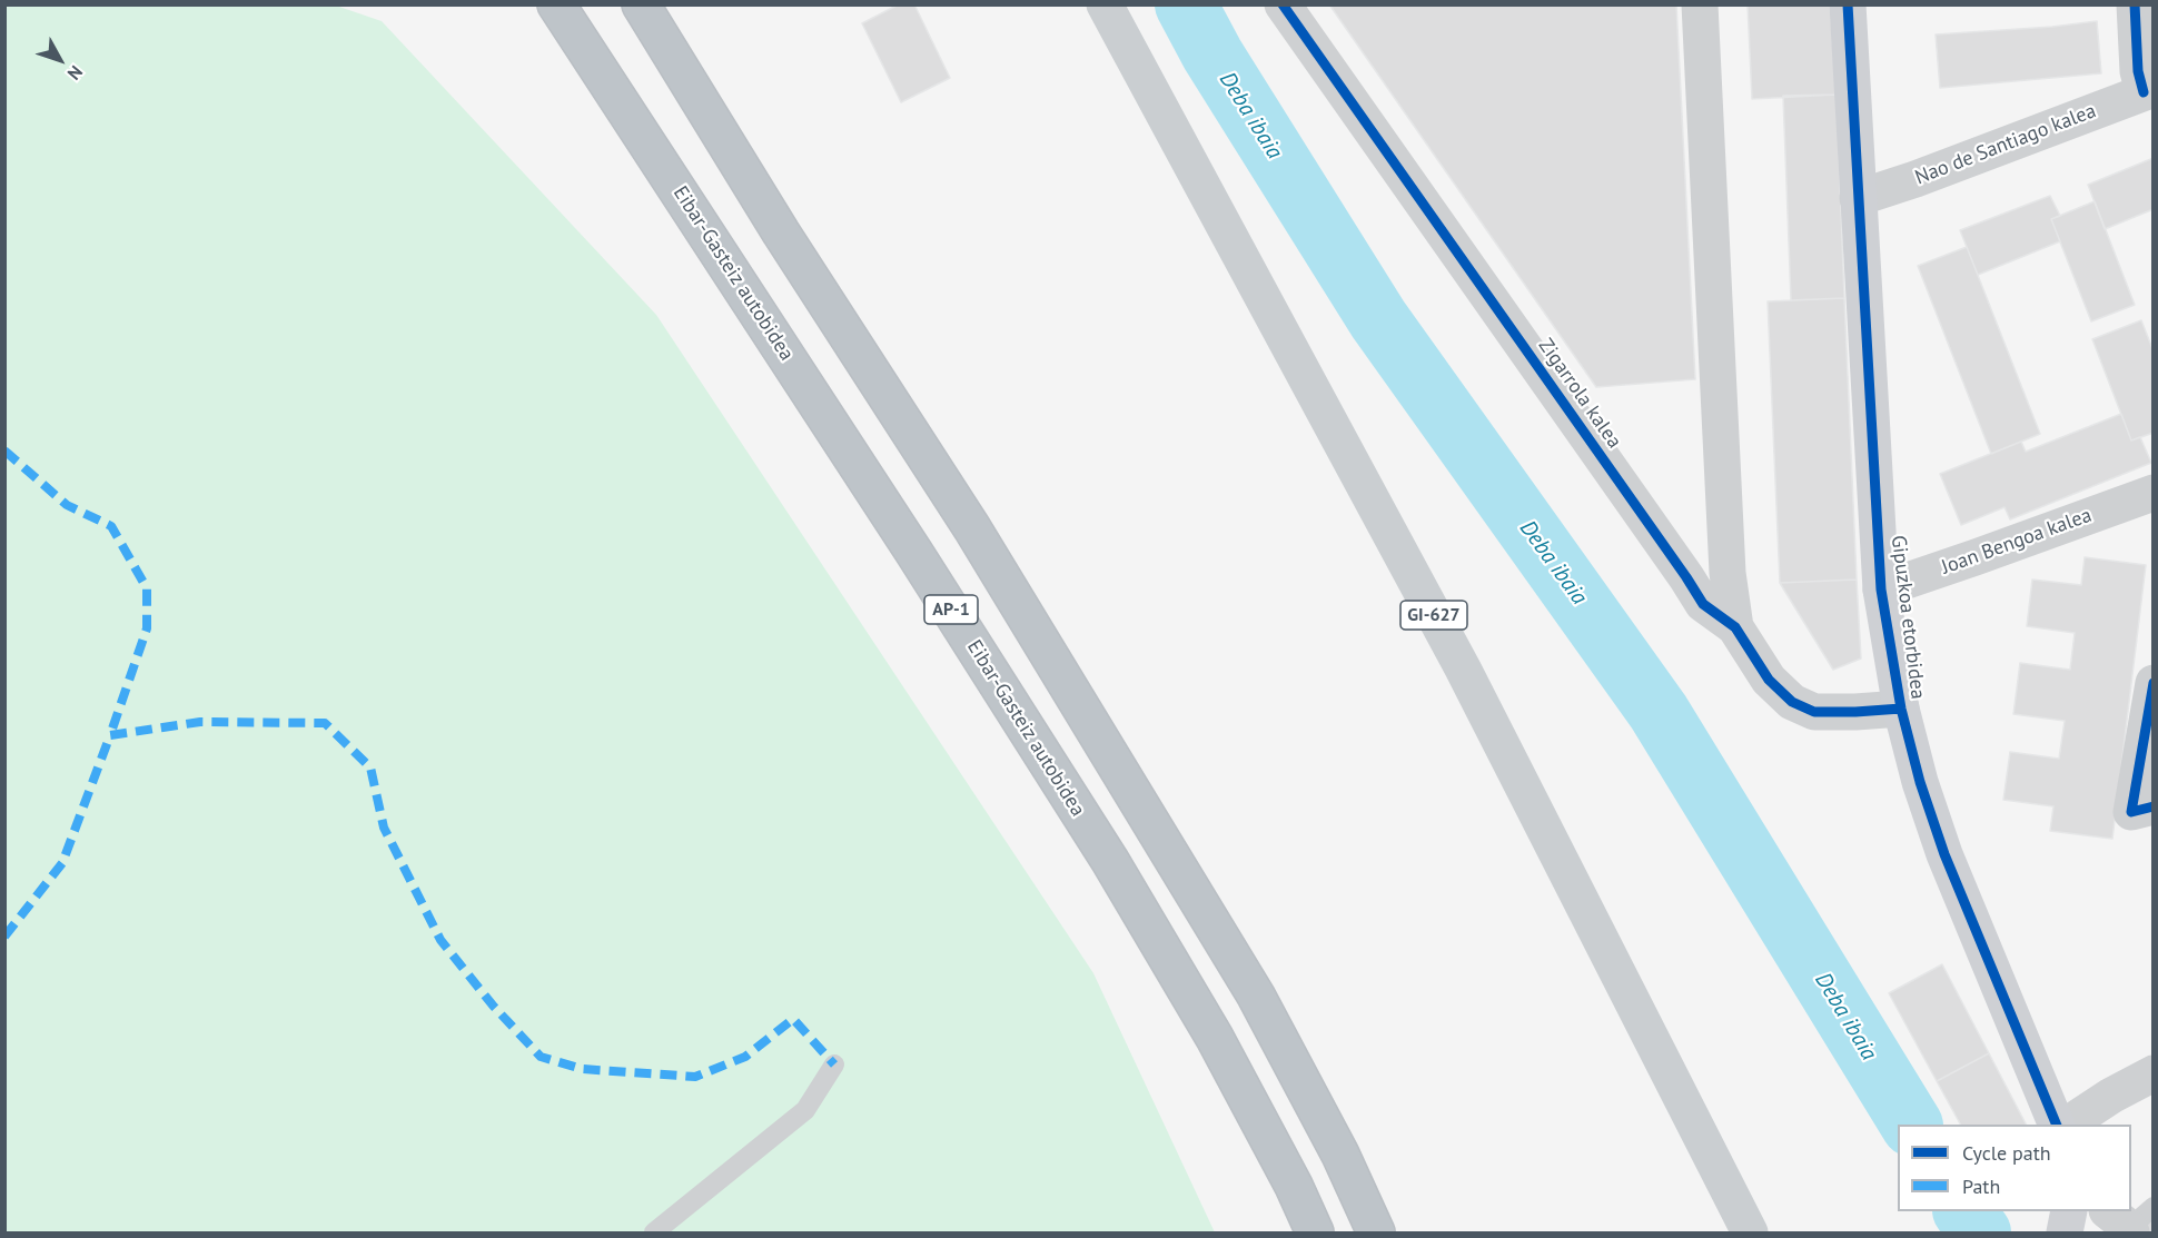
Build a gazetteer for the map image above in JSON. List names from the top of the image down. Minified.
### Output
{"streets":{"highway":["Eibar-Gasteiz autobidea","AP-1"],"main road":["GI-627"],"street":["Nao de Santiago kalea","Zigarrola kalea","Joan Bengoa kalea","Gipuzkoa etorbidea"]},"crossings":[["Nao de Santiago kalea","Gipuzkoa etorbidea"],["Zigarrola kalea","Gipuzkoa etorbidea"],["Joan Bengoa kalea","Gipuzkoa etorbidea"]],"water":["Deba ibaia"],"legend":["Cycle path","Path"],"north":"bottom right"}
